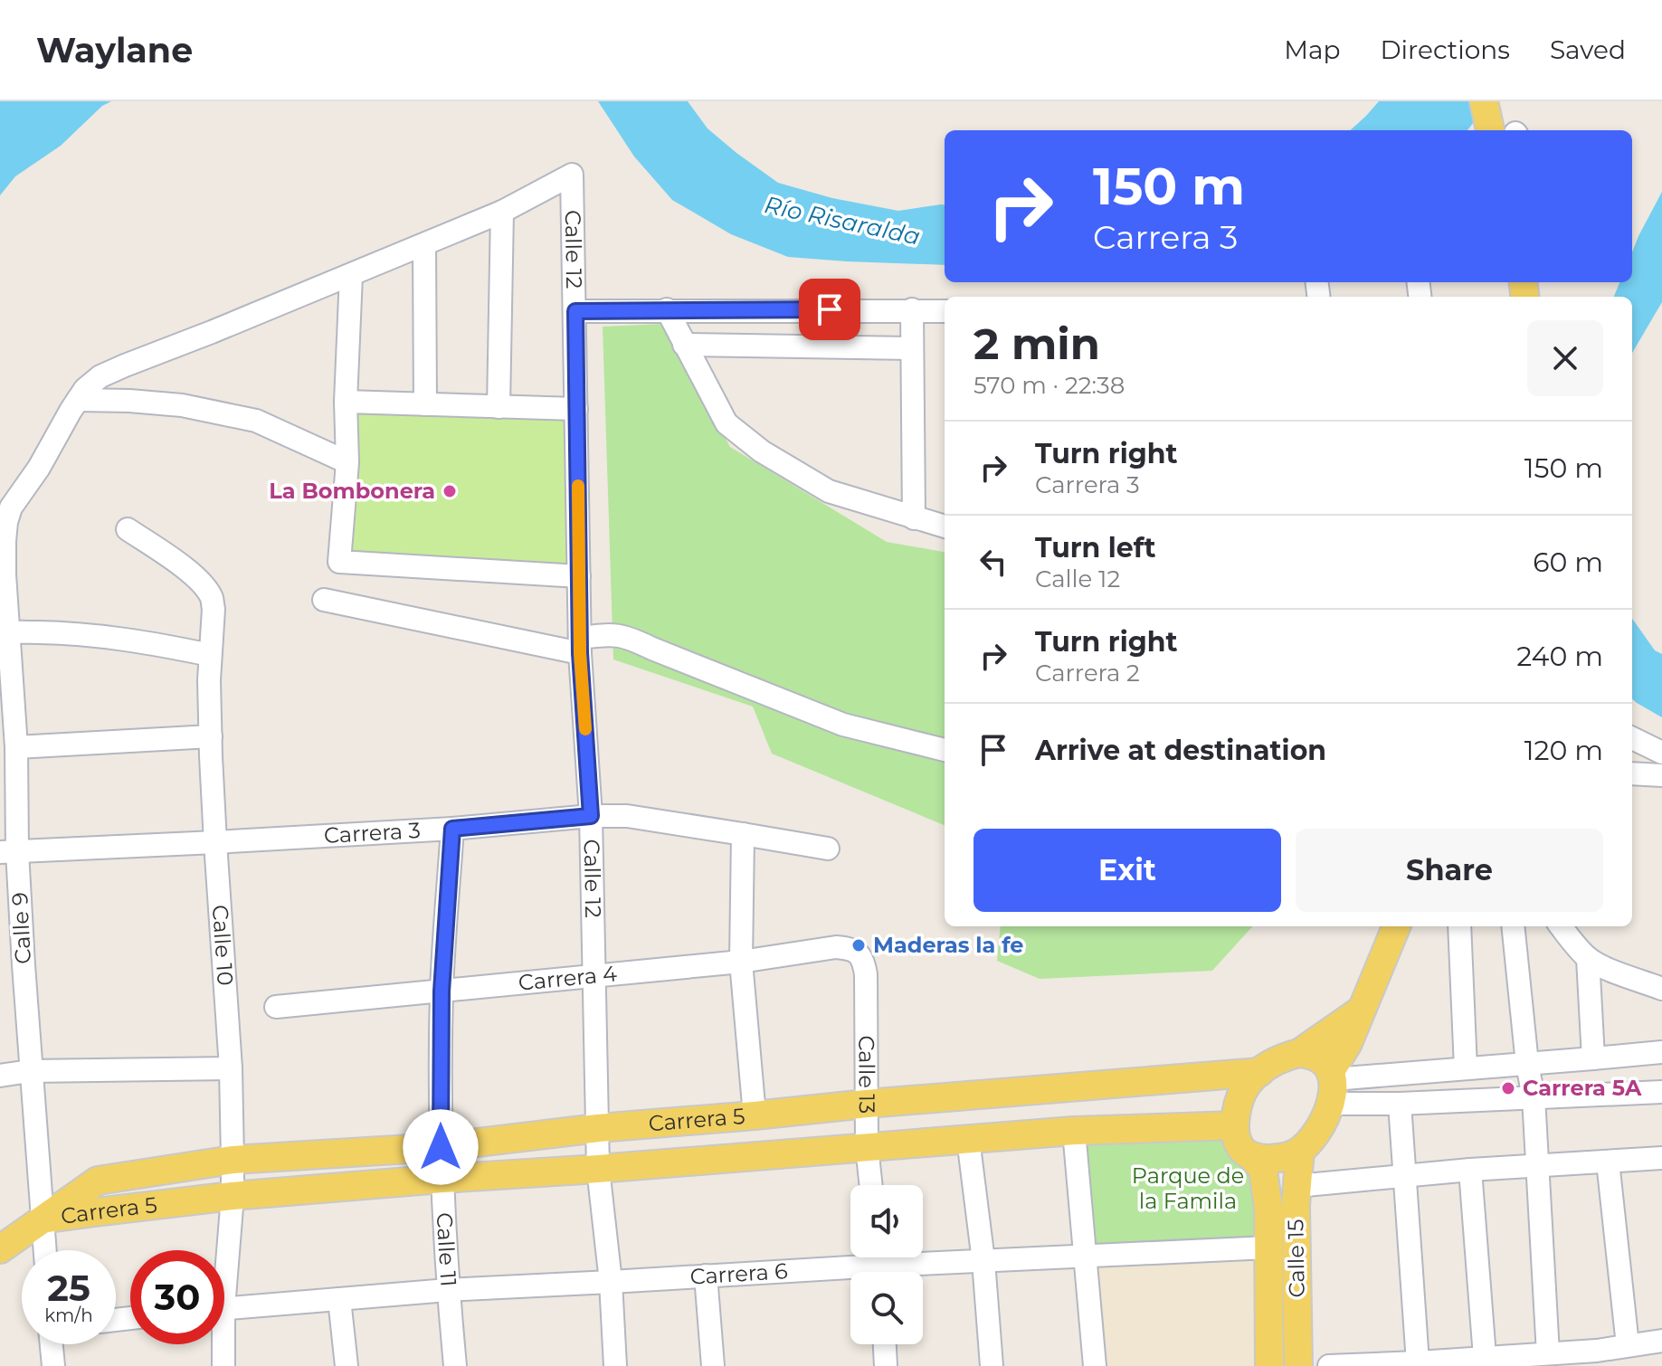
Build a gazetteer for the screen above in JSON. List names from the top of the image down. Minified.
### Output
{"streets":{"main road":["Carrera 5","Calle 15"],"street":["Calle 12","Carrera 3","Calle 9","Calle 10","Carrera 4","Calle 13","Calle 11","Carrera 6"]},"crossings":[["Calle 12","Carrera 3"],["Calle 12","Carrera 4"],["Calle 12","Carrera 5"],["Calle 12","Carrera 6"],["Carrera 3","Calle 9"],["Carrera 3","Calle 10"],["Carrera 3","Calle 11"],["Calle 9","Carrera 5"],["Calle 10","Carrera 5"],["Carrera 4","Calle 13"],["Carrera 4","Calle 11"],["Calle 13","Carrera 5"],["Carrera 5","Calle 11"],["Carrera 5","Calle 15"],["Calle 11","Carrera 6"],["Calle 15","Carrera 6"]],"water":["Río Risaralda"],"parks":["Parque de la Famila"],"places":["La Bombonera","Maderas la fe","Carrera 5A"],"page":{"header":"Waylane","nav":["Map","Directions","Saved"],"turn":["150 m","Carrera 3"],"heading":["2 min","570 m · 22:38"],"list":[{"name":"Turn right","note":"Carrera 3","value":"150 m"},{"name":"Turn left","note":"Calle 12","value":"60 m"},{"name":"Turn right","note":"Carrera 2","value":"240 m"},{"name":"Arrive at destination","value":"120 m"}],"buttons":["Exit","Share"],"speed":"25 km/h","limit":"30"}}
